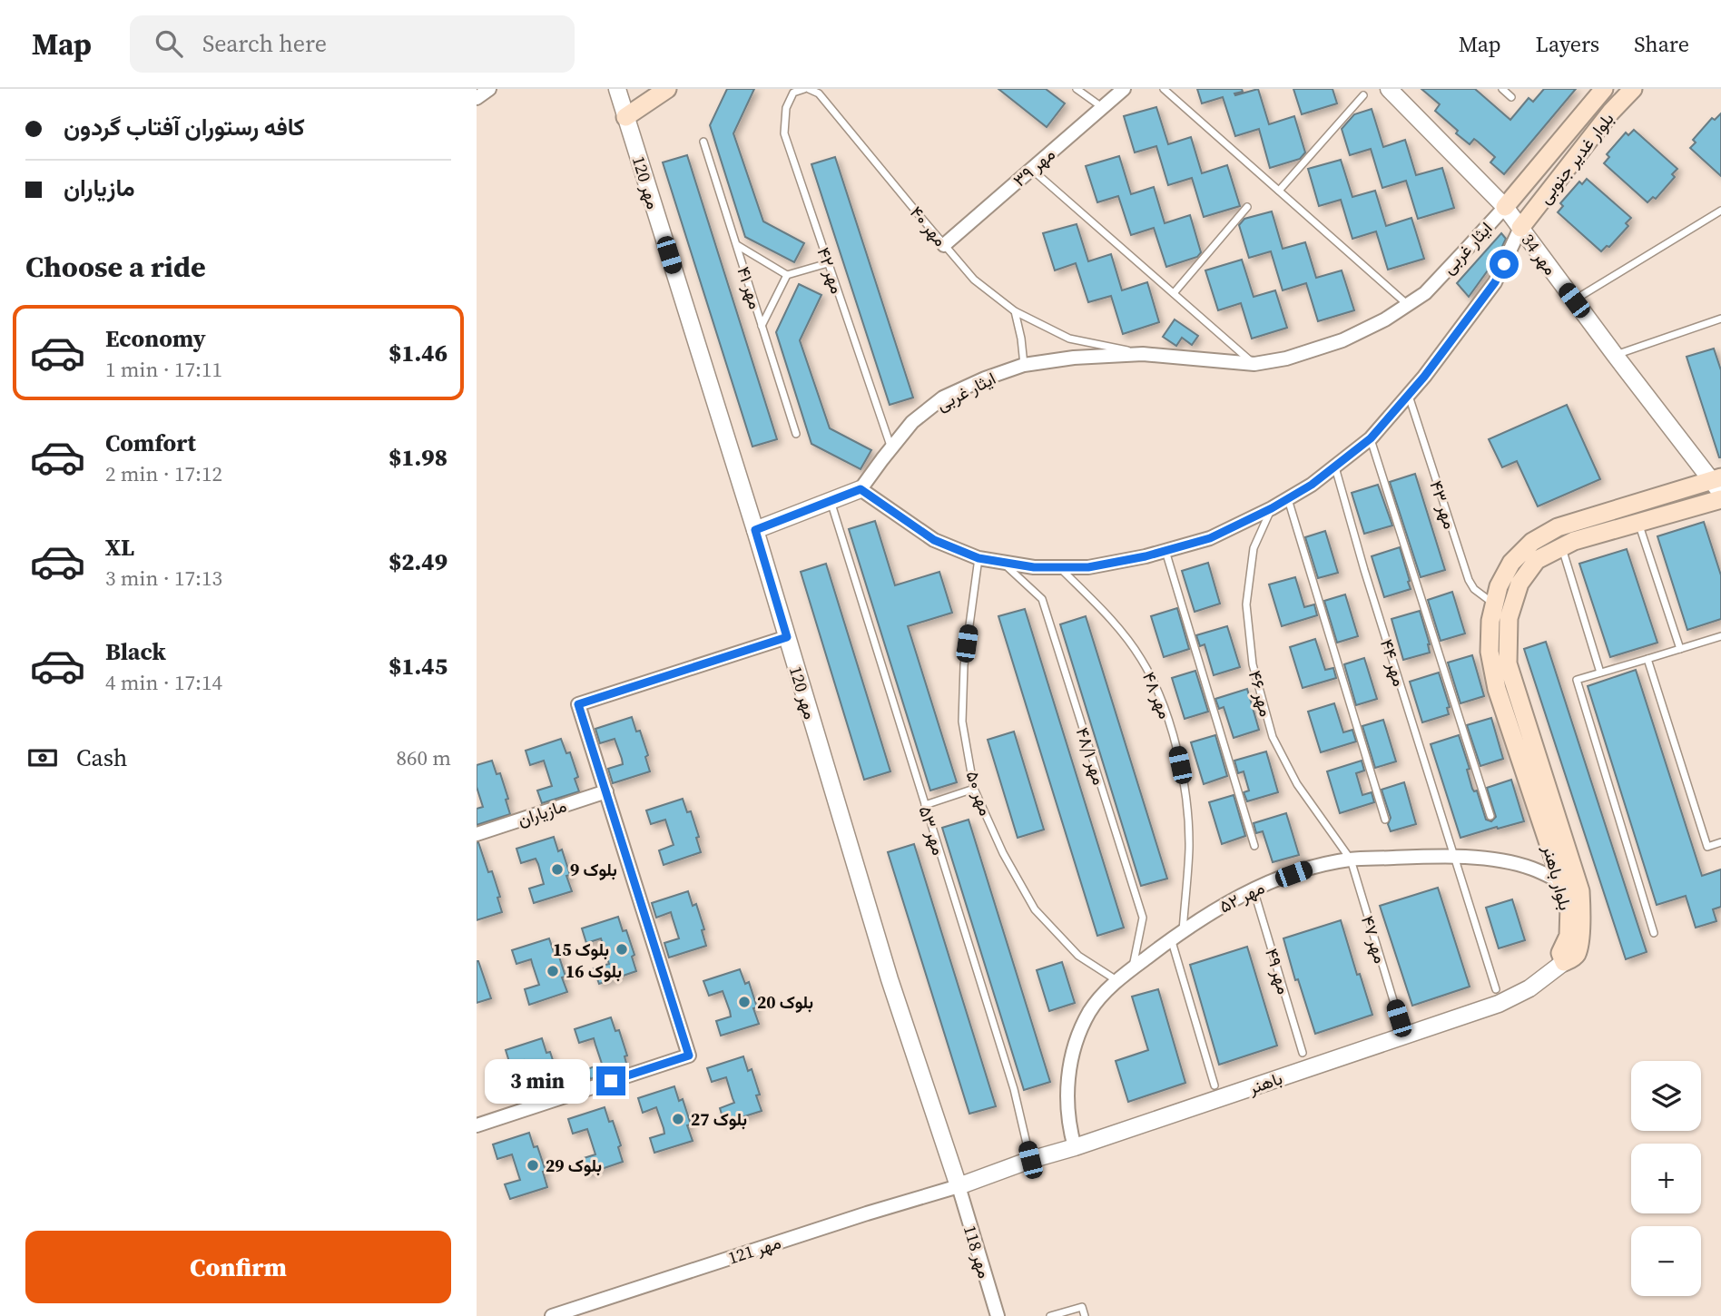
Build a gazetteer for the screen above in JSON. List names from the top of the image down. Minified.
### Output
{"streets":{"main road":["بلوار غدیر جنوبی","بلوار باهنر"],"street":["مهر ۳۹","مهر 120","ایثار غربی","مهر 34","مازیاران","مهر ۵۲","باهنر","مهر 121","مهر 118"],"lane":["مهر ۴۰","مهر ۴۲","مهر ۴۱","مهر ۴۳","مهر ۴۴","مهر ۴۶","مهر ۴۸","مهر ۴۸/۱","مهر ۵۰","مهر ۵۳","مهر ۴۷","مهر ۴۹"]},"crossings":[["بلوار غدیر جنوبی","ایثار غربی"],["بلوار غدیر جنوبی","مهر 34"],["مهر ۳۹","مهر ۴۰"],["مهر 120","باهنر"],["مهر 120","مهر 121"],["مهر 120","مهر 118"],["مهر ۴۰","ایثار غربی"],["مهر ۴۰","مهر ۴۲"],["ایثار غربی","مهر 34"],["ایثار غربی","مهر ۴۲"],["مهر 34","بلوار باهنر"],["مهر ۴۳","بلوار باهنر"],["مهر ۴۴","مهر ۵۲"],["مهر ۴۶","مهر ۵۲"],["مهر ۴۶","مهر ۴۷"],["مهر ۴۸","مهر ۵۲"],["مهر ۴۸/۱","مهر ۵۲"],["مهر ۵۰","مهر ۵۲"],["مهر ۵۳","باهنر"],["بلوار باهنر","مهر ۵۲"],["بلوار باهنر","باهنر"],["مهر ۵۲","مهر ۴۷"],["مهر ۵۲","مهر ۴۹"],["مهر ۵۲","باهنر"],["باهنر","مهر 121"],["باهنر","مهر 118"],["مهر 121","مهر 118"]],"places":["بلوک 9","بلوک 15","بلوک 16","بلوک 20","بلوک 27","بلوک 29"],"page":{"header":"Map","search":"Search here","nav":["Map","Layers","Share"],"banner":["کافه رستوران آفتاب گردون","مازیاران"],"heading":"Choose a ride","list":[{"name":"Economy","note":"1 min · 17:11","value":"$1.46"},{"name":"Comfort","note":"2 min · 17:12","value":"$1.98"},{"name":"XL","note":"3 min · 17:13","value":"$2.49"},{"name":"Black","note":"4 min · 17:14","value":"$1.45"}],"pay":["Cash","860 m"],"bubble":"3 min","map_buttons":["+","−"],"buttons":"Confirm"}}
